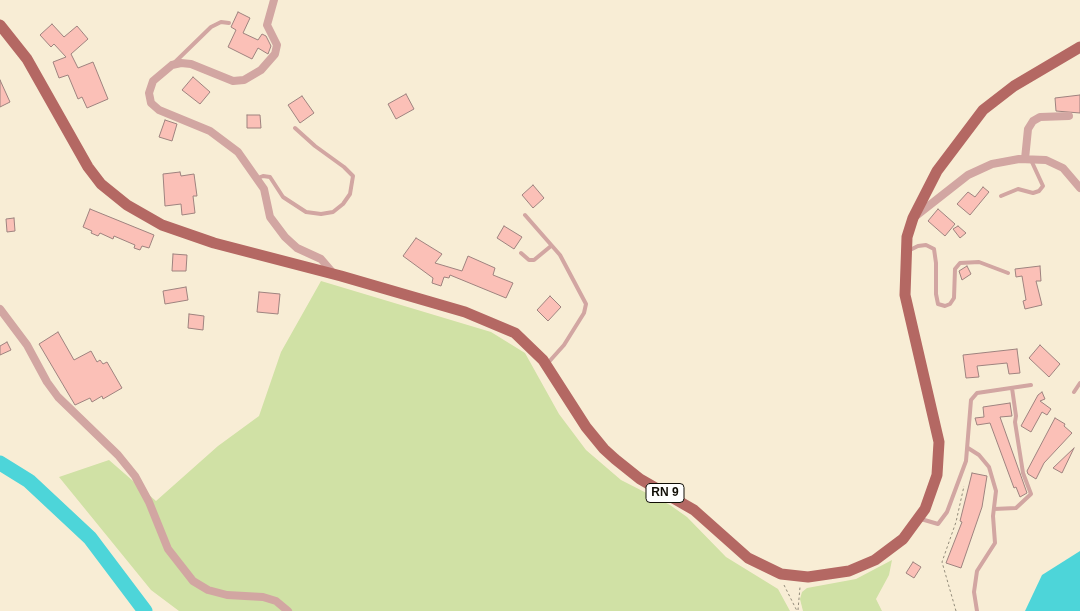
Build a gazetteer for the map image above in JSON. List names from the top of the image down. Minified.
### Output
{"streets":{"main road":["RN 9"]}}
